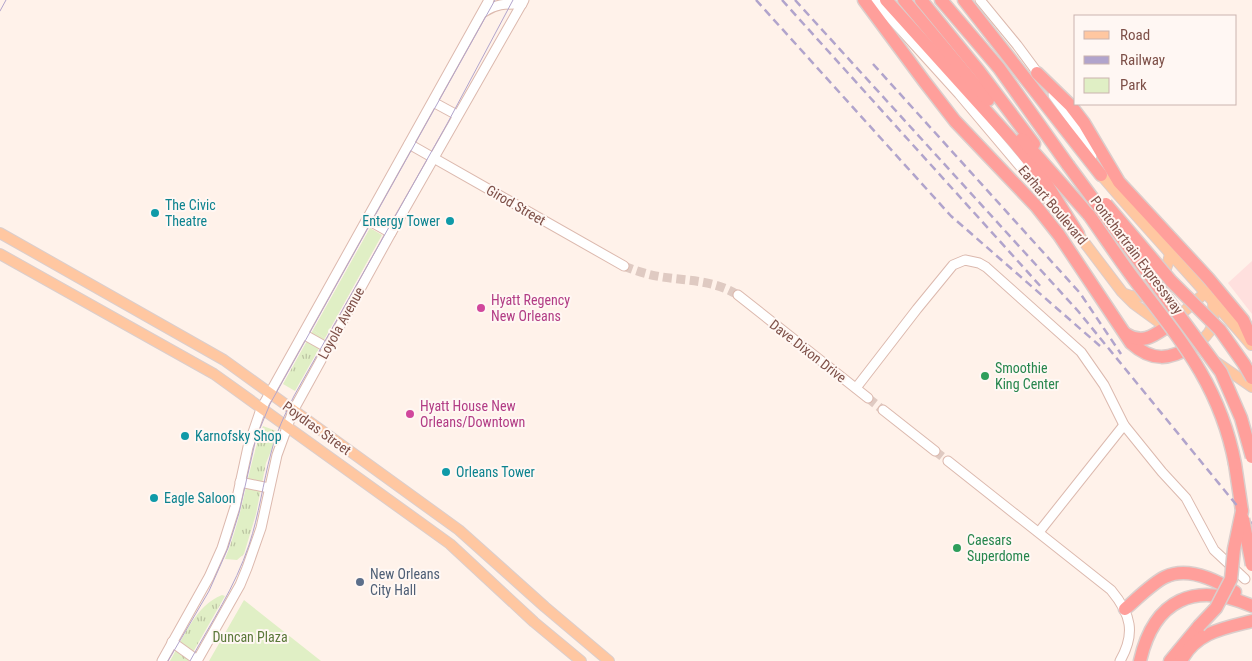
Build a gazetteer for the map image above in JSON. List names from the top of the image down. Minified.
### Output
{"streets":{"highway":["Pontchartrain Expressway"],"main road":["Girod Street","Earhart Boulevard","Loyola Avenue","Dave Dixon Drive","Poydras Street"]},"crossings":[["Girod Street","Loyola Avenue"],["Loyola Avenue","Poydras Street"]],"parks":["Duncan Plaza"],"places":["The Civic Theatre","Entergy Tower","Hyatt Regency New Orleans","Smoothie King Center","Hyatt House New Orleans/Downtown","Karnofsky Shop","Orleans Tower","Eagle Saloon","Caesars Superdome","New Orleans City Hall"],"legend":["Road","Railway","Park"]}
